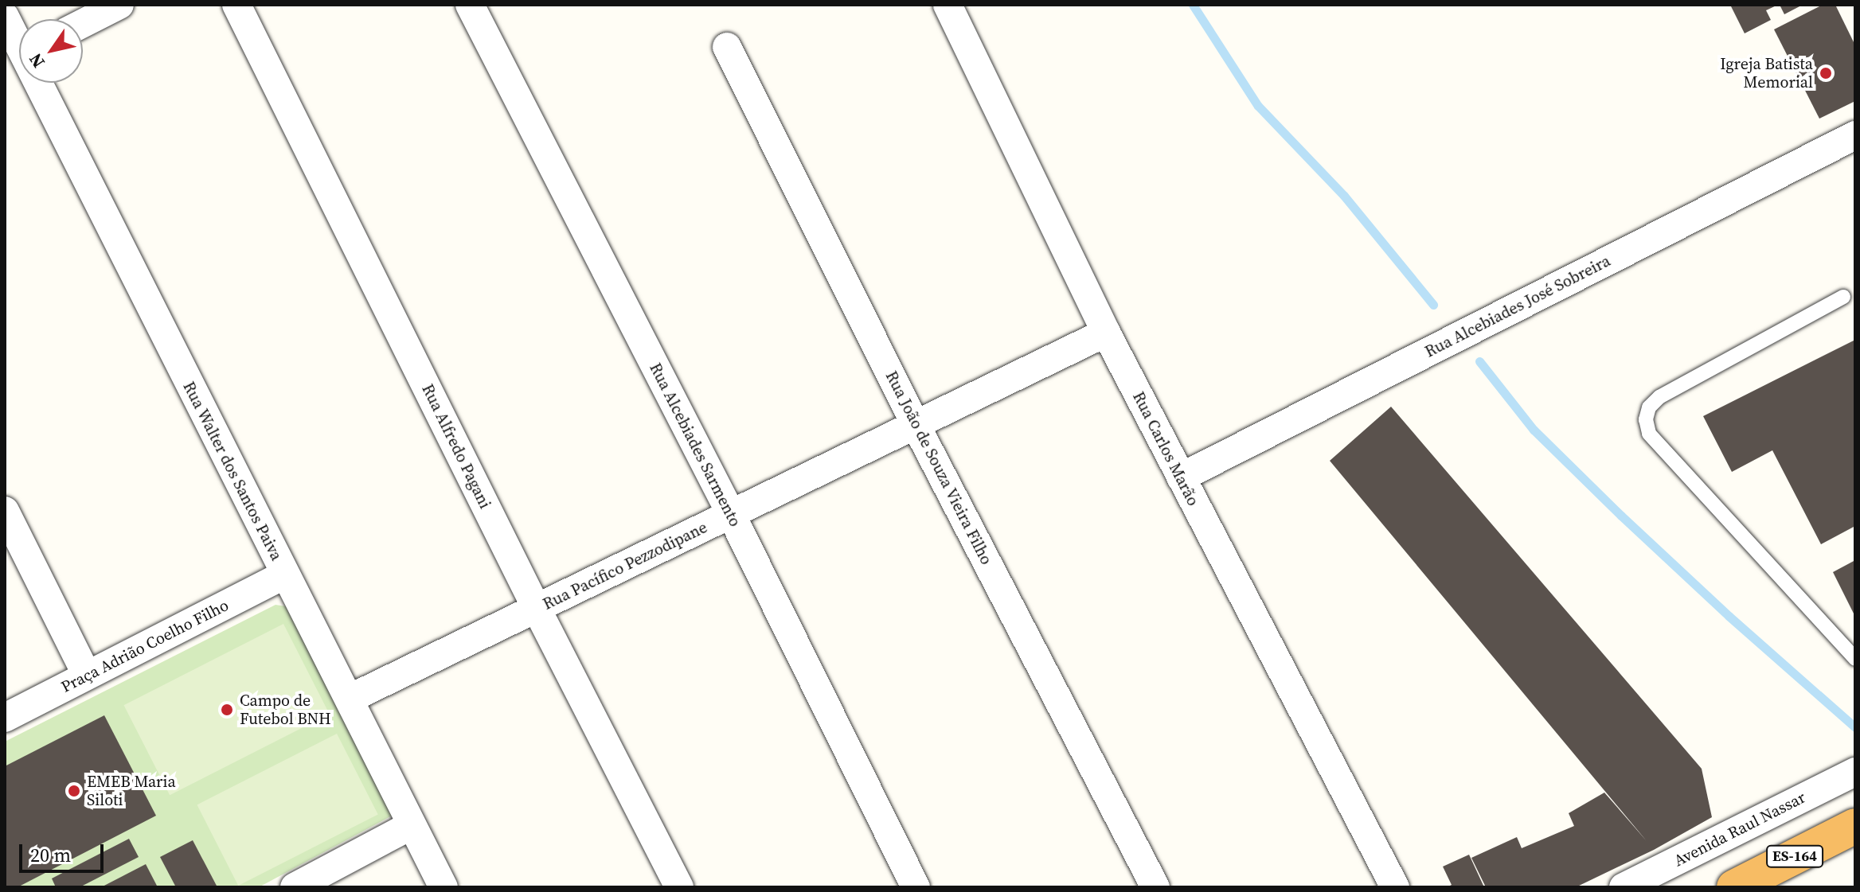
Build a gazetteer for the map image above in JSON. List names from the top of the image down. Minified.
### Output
{"streets":{"highway":["ES-164"],"street":["Rua Alcebiades José Sobreira","Rua Alcebiades Sarmento","Rua Alfredo Pagani","Rua Carlos Marão","Rua João de Souza Vieira Filho","Rua Walter dos Santos Paiva","Rua Pacífico Pezzodipane","Praça Adrião Coelho Filho","Avenida Raul Nassar"]},"crossings":[["Rua Alcebiades José Sobreira","Rua Carlos Marão"],["Rua Alcebiades Sarmento","Rua Pacífico Pezzodipane"],["Rua Alfredo Pagani","Rua Pacífico Pezzodipane"],["Rua Carlos Marão","Rua Pacífico Pezzodipane"],["Rua João de Souza Vieira Filho","Rua Pacífico Pezzodipane"],["Rua Walter dos Santos Paiva","Rua Pacífico Pezzodipane"],["Rua Walter dos Santos Paiva","Praça Adrião Coelho Filho"]],"places":["Igreja Batista Memorial","Campo de Futebol BNH","EMEB Maria Siloti"],"scale_bar":"20 m","north":"bottom left"}
